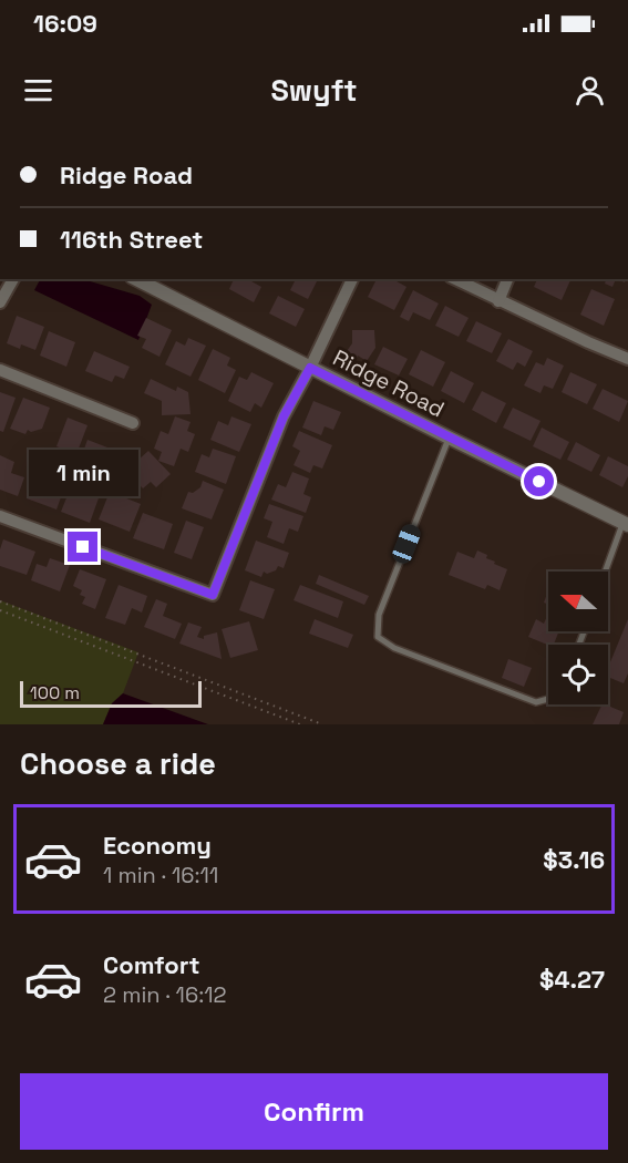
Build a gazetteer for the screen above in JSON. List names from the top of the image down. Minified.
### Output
{"streets":{"street":["Ridge Road"]},"scale_bar":"100 m","north":"left","page":{"status":"16:09","header":"Swyft","banner":["Ridge Road","116th Street"],"bubble":"1 min","scale":"100 m","heading":"Choose a ride","list":[{"name":"Economy","note":"1 min · 16:11","value":"$3.16"},{"name":"Comfort","note":"2 min · 16:12","value":"$4.27"}],"buttons":"Confirm"}}
